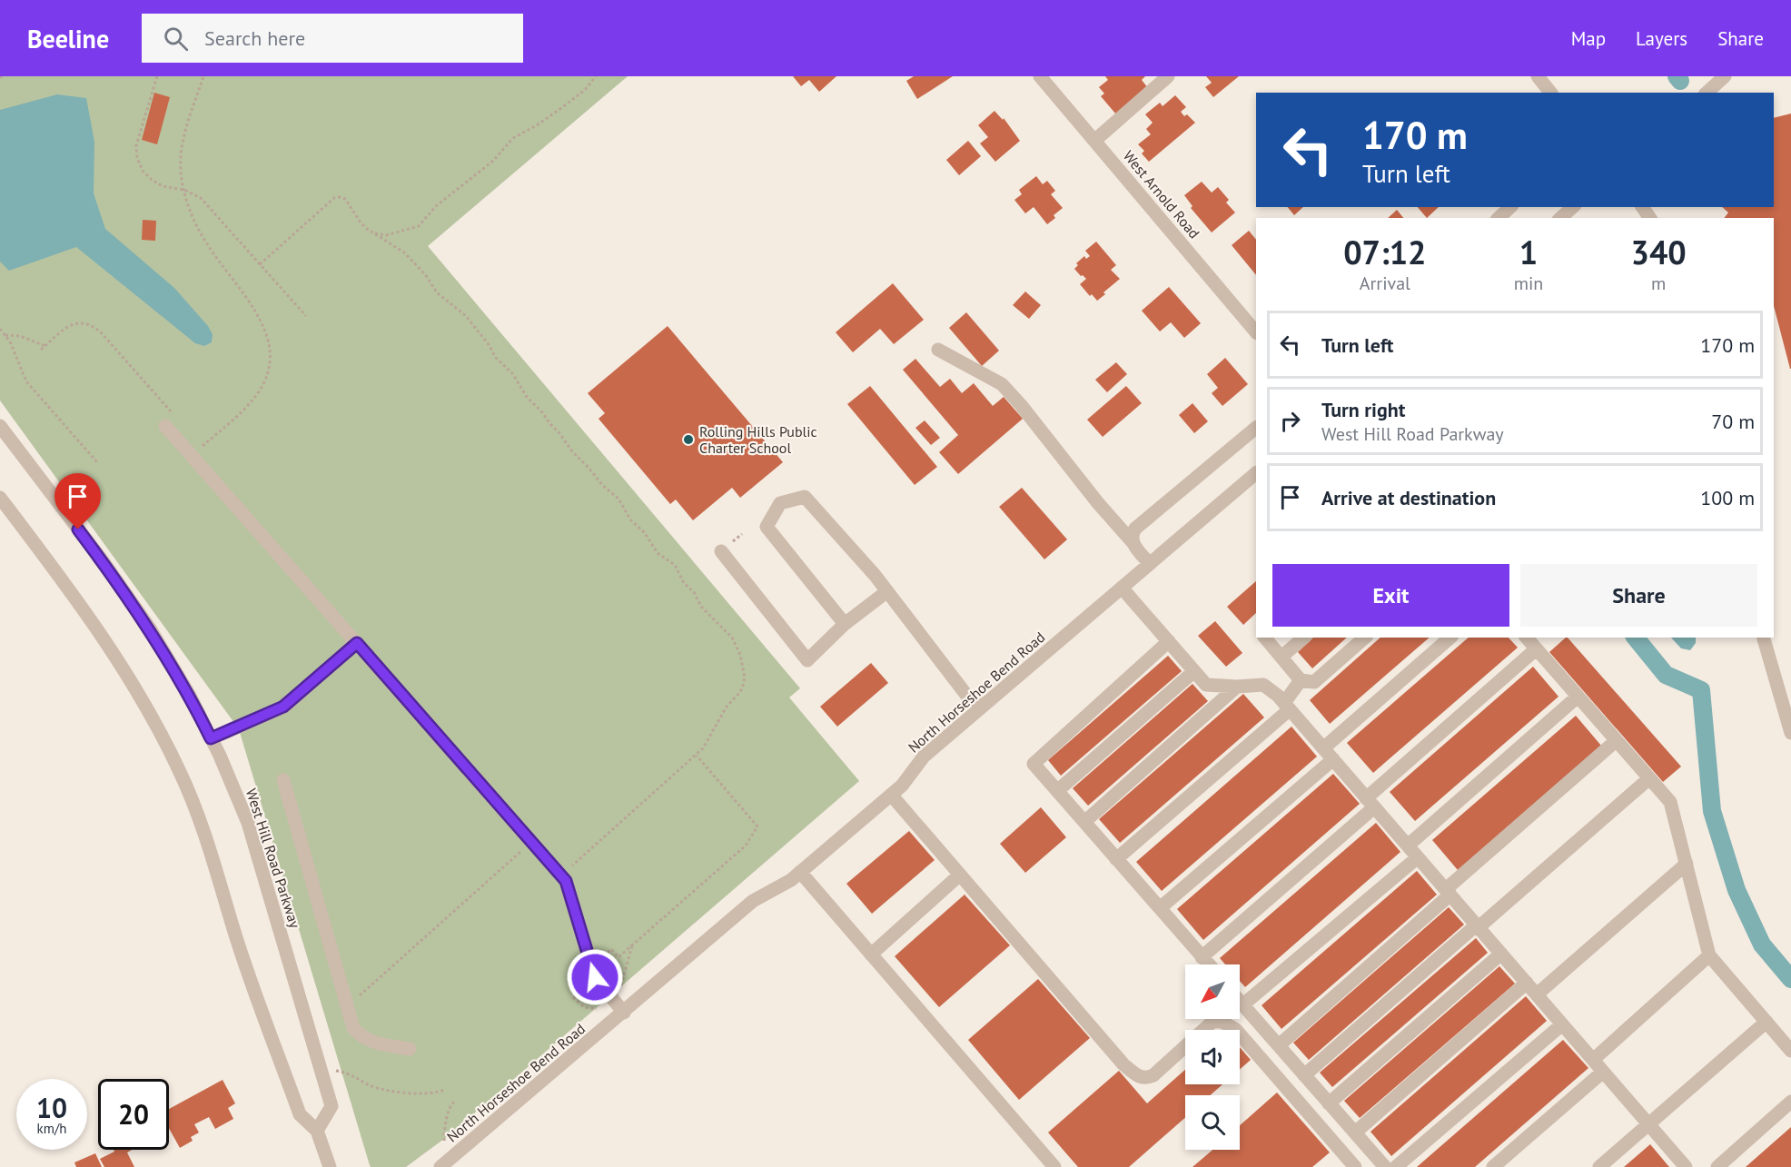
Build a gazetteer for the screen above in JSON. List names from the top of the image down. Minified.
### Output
{"streets":{"street":["West Arnold Road","North Horseshoe Bend Road","West Hill Road Parkway"]},"places":["Rolling Hills Public Charter School"],"north":"bottom left","page":{"header":"Beeline","search":"Search here","nav":["Map","Layers","Share"],"turn":["170 m","Turn left"],"eta":["07:12","Arrival","1","min","340","m"],"list":[{"name":"Turn left","value":"170 m"},{"name":"Turn right","note":"West Hill Road Parkway","value":"70 m"},{"name":"Arrive at destination","value":"100 m"}],"buttons":["Exit","Share"],"speed":"10 km/h","limit":"20"}}
